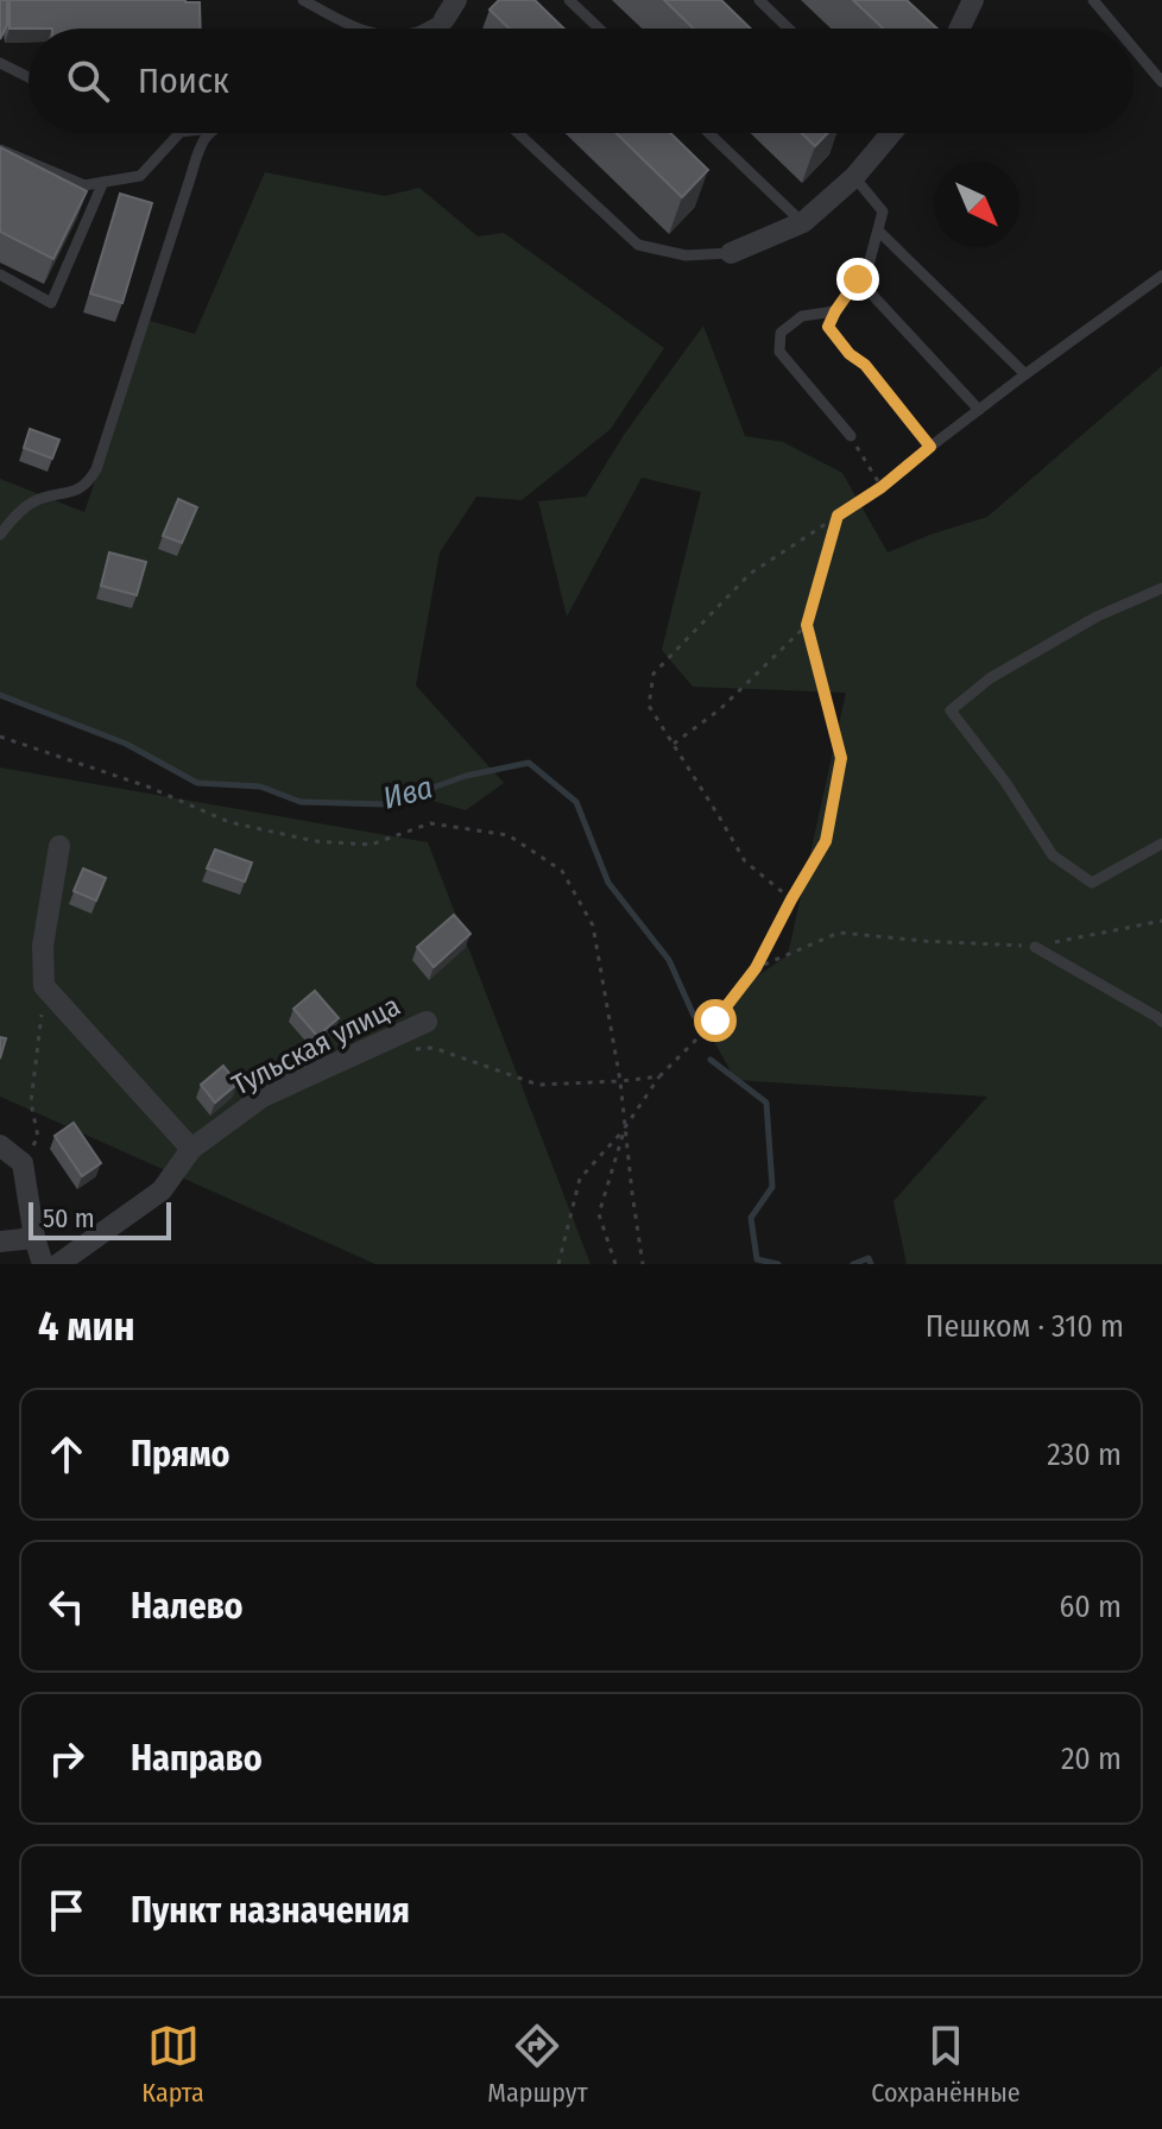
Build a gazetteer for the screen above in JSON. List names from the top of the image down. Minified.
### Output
{"streets":{"street":["Тульская улица"]},"water":["Ива"],"scale_bar":"50 m","north":"bottom right","page":{"search":"Поиск","scale":"50 m","heading":["4 мин","Пешком · 310 m"],"list":[["Прямо","230 m"],["Налево","60 m"],["Направо","20 m"],"Пункт назначения"],"nav":["Карта","Маршрут","Сохранённые"]}}
